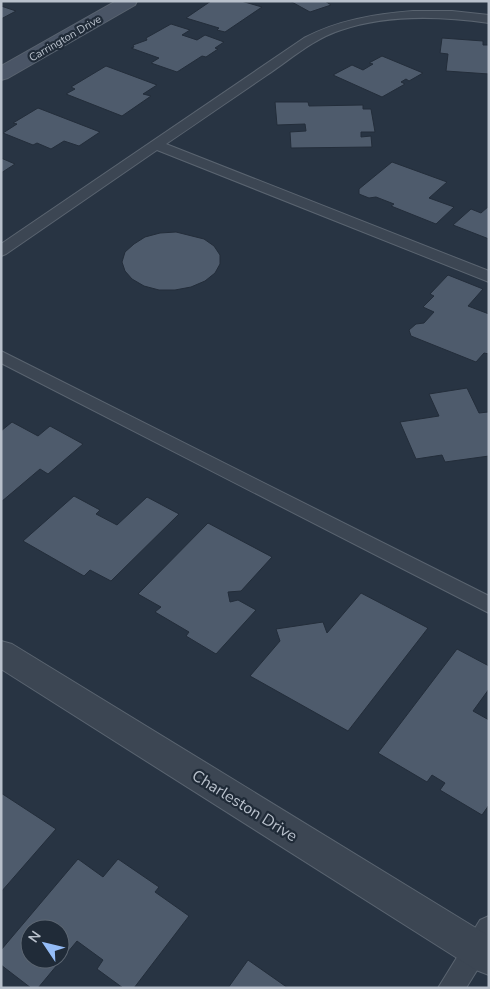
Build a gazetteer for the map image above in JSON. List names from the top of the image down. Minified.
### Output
{"streets":{"street":["Carrington Drive","Charleston Drive"]},"north":"top left"}
